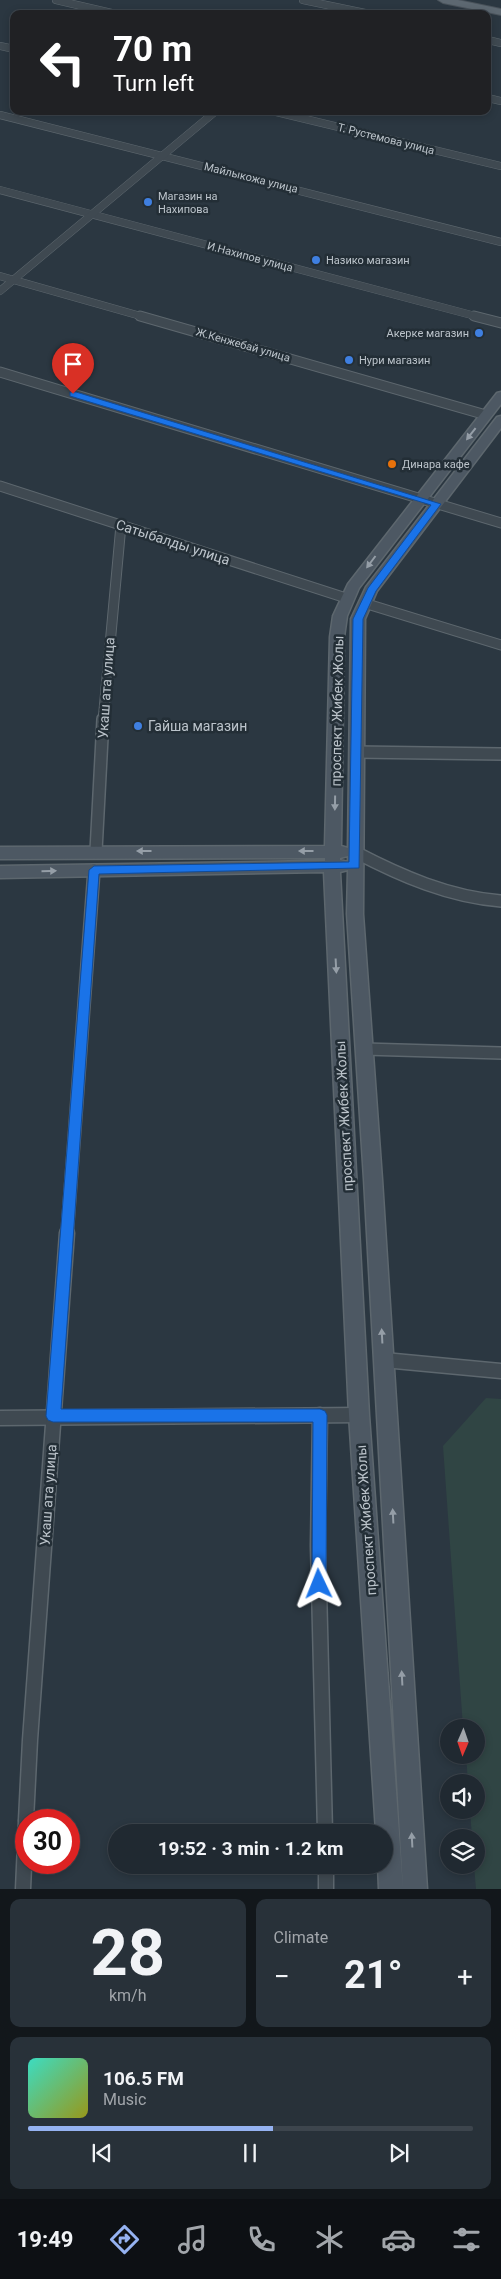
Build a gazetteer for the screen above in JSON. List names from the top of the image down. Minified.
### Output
{"streets":{"street":["Т. Рустемова улица","Майлыкожа улица","И.Нахипов улица","Ж.Кенжебай улица","Сатыбалды улица","Укаш ата улица","проспект Жибек Жолы"]},"crossings":[["Ж.Кенжебай улица","проспект Жибек Жолы"],["Сатыбалды улица","Укаш ата улица"],["Сатыбалды улица","проспект Жибек Жолы"]],"places":["Магазин на Нахипова","Назико магазин","Акерке магазин","Нури магазин","Динара кафе","Гайша магазин"],"north":"bottom","page":{"turn":["70 m","Turn left"],"limit":"30","trip":"19:52 · 3 min · 1.2 km","tile":[["28","km/h"],"Climate"],"heat":["−","21°","+"],"song":["106.5 FM","Music"],"tabs":"19:49"}}
